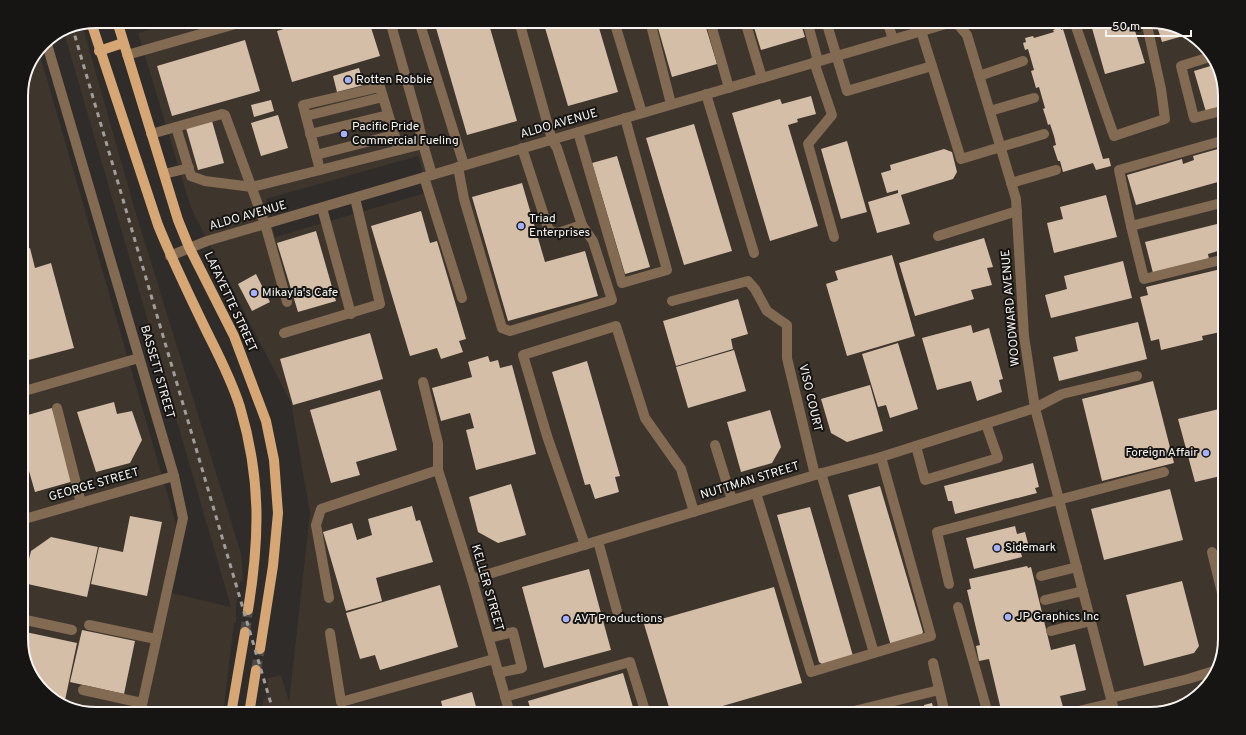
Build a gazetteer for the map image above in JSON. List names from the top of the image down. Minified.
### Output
{"streets":{"main road":["LAFAYETTE STREET"],"street":["ALDO AVENUE","WOODWARD AVENUE","BASSETT STREET","VISO COURT","NUTTMAN STREET","GEORGE STREET","KELLER STREET"]},"crossings":[["ALDO AVENUE","LAFAYETTE STREET"],["WOODWARD AVENUE","NUTTMAN STREET"],["BASSETT STREET","GEORGE STREET"],["VISO COURT","NUTTMAN STREET"],["NUTTMAN STREET","KELLER STREET"]],"places":["Rotten Robbie","Pacific Pride Commercial Fueling","Triad Enterprises","Mikayla's Cafe","Foreign Affair","Sidemark","JP Graphics Inc","AVT Productions"],"scale_bar":"50 m"}
